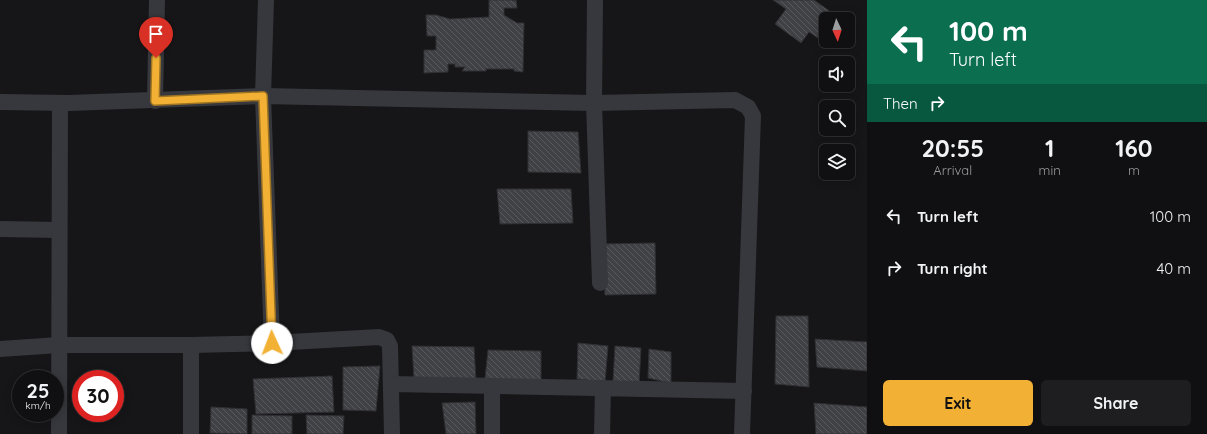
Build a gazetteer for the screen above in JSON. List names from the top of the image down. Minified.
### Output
{"north":"bottom","page":{"turn":["100 m","Turn left"],"then":"Then","eta":["20:55","Arrival","1","min","160","m"],"list":[{"name":"Turn left","value":"100 m"},{"name":"Turn right","value":"40 m"}],"speed":"25 km/h","limit":"30","buttons":["Exit","Share"]}}
